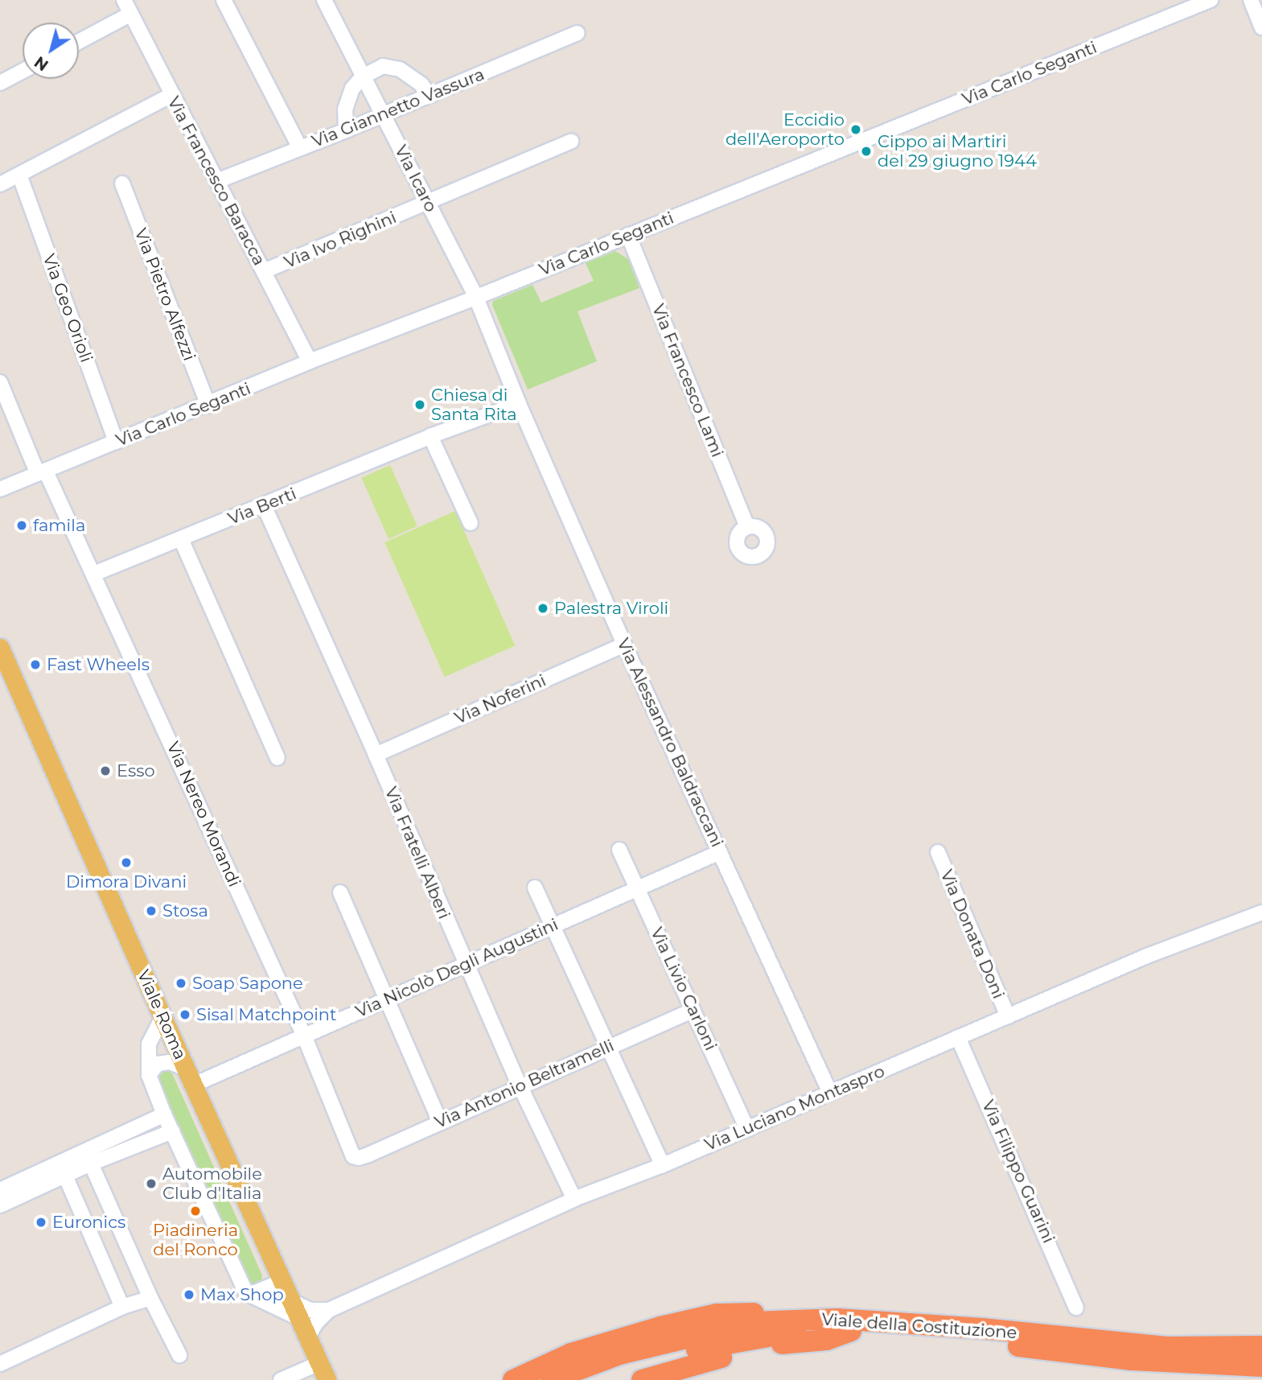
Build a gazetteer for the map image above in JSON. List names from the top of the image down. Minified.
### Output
{"streets":{"highway":["Viale della Costituzione"],"main road":["Viale Roma"],"street":["Via Carlo Seganti","Via Giannetto Vassura","Via Icaro","Via Francesco Baracca","Via Ivo Righini","Via Pietro Alfezzi","Via Geo Orioli","Via Francesco Lami","Via Berti","Via Noferini","Via Alessandro Baldraccani","Via Nereo Morandi","Via Fratelli Alberi","Via Donata Doni","Via Nicolò Degli Augustini","Via Livio Carloni","Via Antonio Beltramelli","Via Luciano Montaspro","Via Filippo Guarini"]},"crossings":[["Via Carlo Seganti","Via Icaro"],["Via Carlo Seganti","Via Francesco Baracca"],["Via Carlo Seganti","Via Pietro Alfezzi"],["Via Carlo Seganti","Via Geo Orioli"],["Via Carlo Seganti","Via Francesco Lami"],["Via Carlo Seganti","Via Alessandro Baldraccani"],["Via Carlo Seganti","Via Nereo Morandi"],["Via Giannetto Vassura","Via Icaro"],["Via Giannetto Vassura","Via Francesco Baracca"],["Via Icaro","Via Ivo Righini"],["Via Icaro","Via Alessandro Baldraccani"],["Via Francesco Baracca","Via Ivo Righini"],["Via Berti","Via Alessandro Baldraccani"],["Via Berti","Via Nereo Morandi"],["Via Berti","Via Fratelli Alberi"],["Via Noferini","Via Alessandro Baldraccani"],["Via Noferini","Via Fratelli Alberi"],["Via Alessandro Baldraccani","Via Nicolò Degli Augustini"],["Via Alessandro Baldraccani","Via Luciano Montaspro"],["Via Nereo Morandi","Via Nicolò Degli Augustini"],["Via Nereo Morandi","Via Antonio Beltramelli"],["Via Fratelli Alberi","Via Nicolò Degli Augustini"],["Via Fratelli Alberi","Via Antonio Beltramelli"],["Via Fratelli Alberi","Via Luciano Montaspro"],["Via Donata Doni","Via Luciano Montaspro"],["Via Nicolò Degli Augustini","Via Livio Carloni"],["Via Nicolò Degli Augustini","Viale Roma"],["Via Livio Carloni","Via Antonio Beltramelli"],["Via Livio Carloni","Via Luciano Montaspro"],["Viale Roma","Via Luciano Montaspro"],["Via Luciano Montaspro","Via Filippo Guarini"]],"places":["Eccidio dell'Aeroporto","Cippo ai Martiri del 29 giugno 1944","Chiesa di Santa Rita","famila","Palestra Viroli","Fast Wheels","Esso","Dimora Divani","Stosa","Soap Sapone","Sisal Matchpoint","Automobile Club d'Italia","Piadineria del Ronco","Euronics","Max Shop"],"north":"bottom left"}
